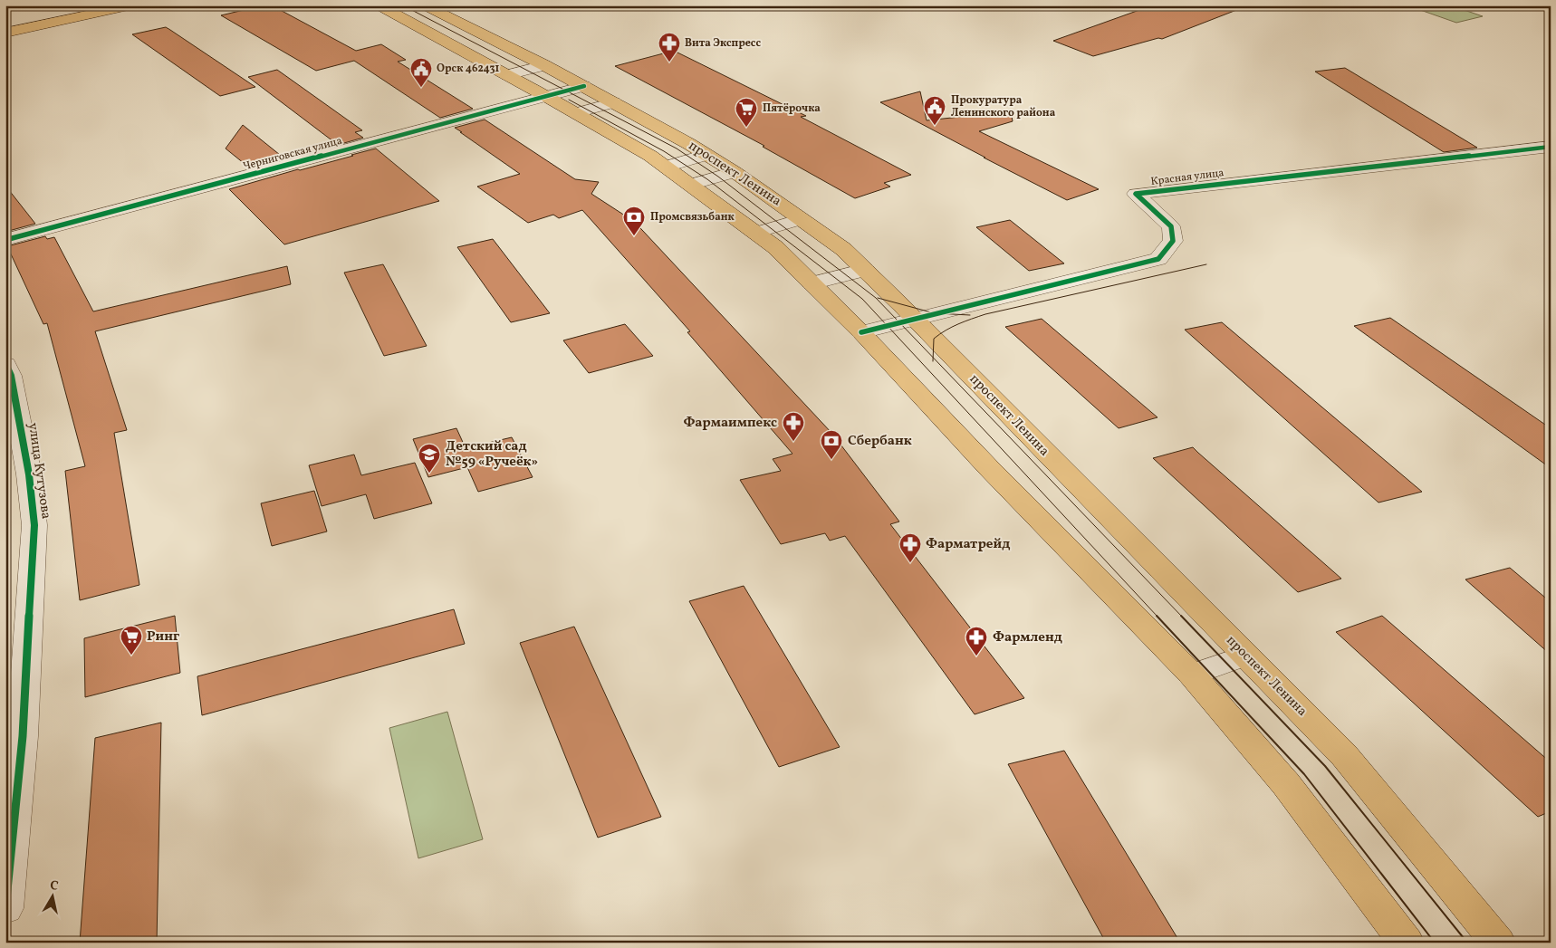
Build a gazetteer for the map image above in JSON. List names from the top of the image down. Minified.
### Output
{"streets":{"main road":["проспект Ленина"],"street":["Черниговская улица","Красная улица","улица Кутузова"]},"crossings":[["Черниговская улица","проспект Ленина"],["проспект Ленина","Красная улица"]],"places":{"pharmacy":["Вита Экспресс","Фармаимпекс","Фарматрейд","Фармленд"],"public building":["Орск 462431","Прокуратура Ленинского района"],"supermarket":["Пятёрочка","Ринг"],"bank":["Промсвязьбанк","Сбербанк"],"school or university":["Детский сад №59 «Ручеёк»"]},"north":"top"}
